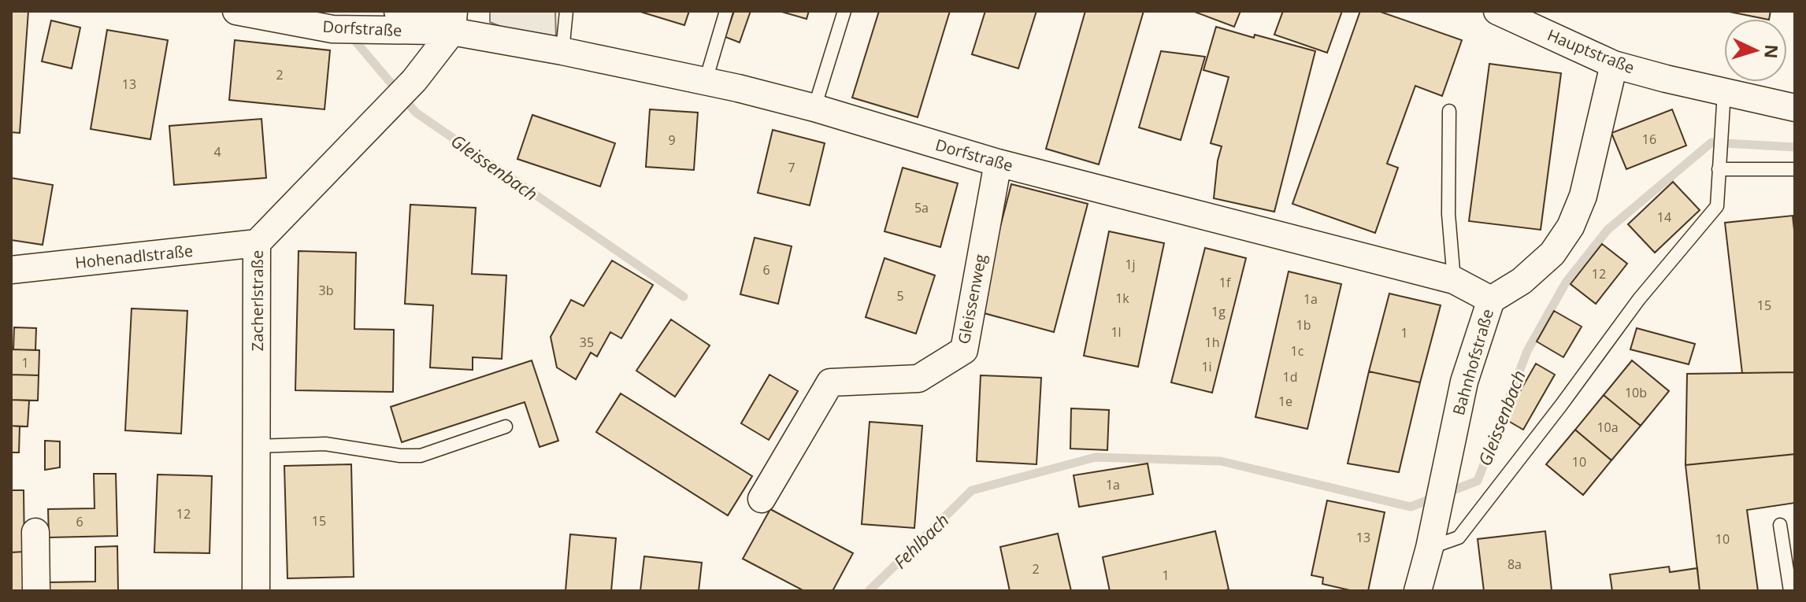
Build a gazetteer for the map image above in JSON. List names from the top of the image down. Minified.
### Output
{"streets":{"street":["Dorfstraße","Hauptstraße","Hohenadlstraße","Gleissenweg","Zacherlstraße","Bahnhofstraße"]},"crossings":[["Dorfstraße","Gleissenweg"],["Dorfstraße","Zacherlstraße"],["Dorfstraße","Bahnhofstraße"],["Hauptstraße","Bahnhofstraße"],["Hohenadlstraße","Zacherlstraße"]],"water":["Gleissenbach","Fehlbach"],"house_numbers":["2","13","16","9","4","7","5a","14","1j","6","12","1f","3b","5","1k","1a","15","1g","1b","1l","1","35","1h","1c","1","1i","1d","10b","1e","10a","10","1a","12","15","6","13","10","8a","2","1"],"north":"right"}
